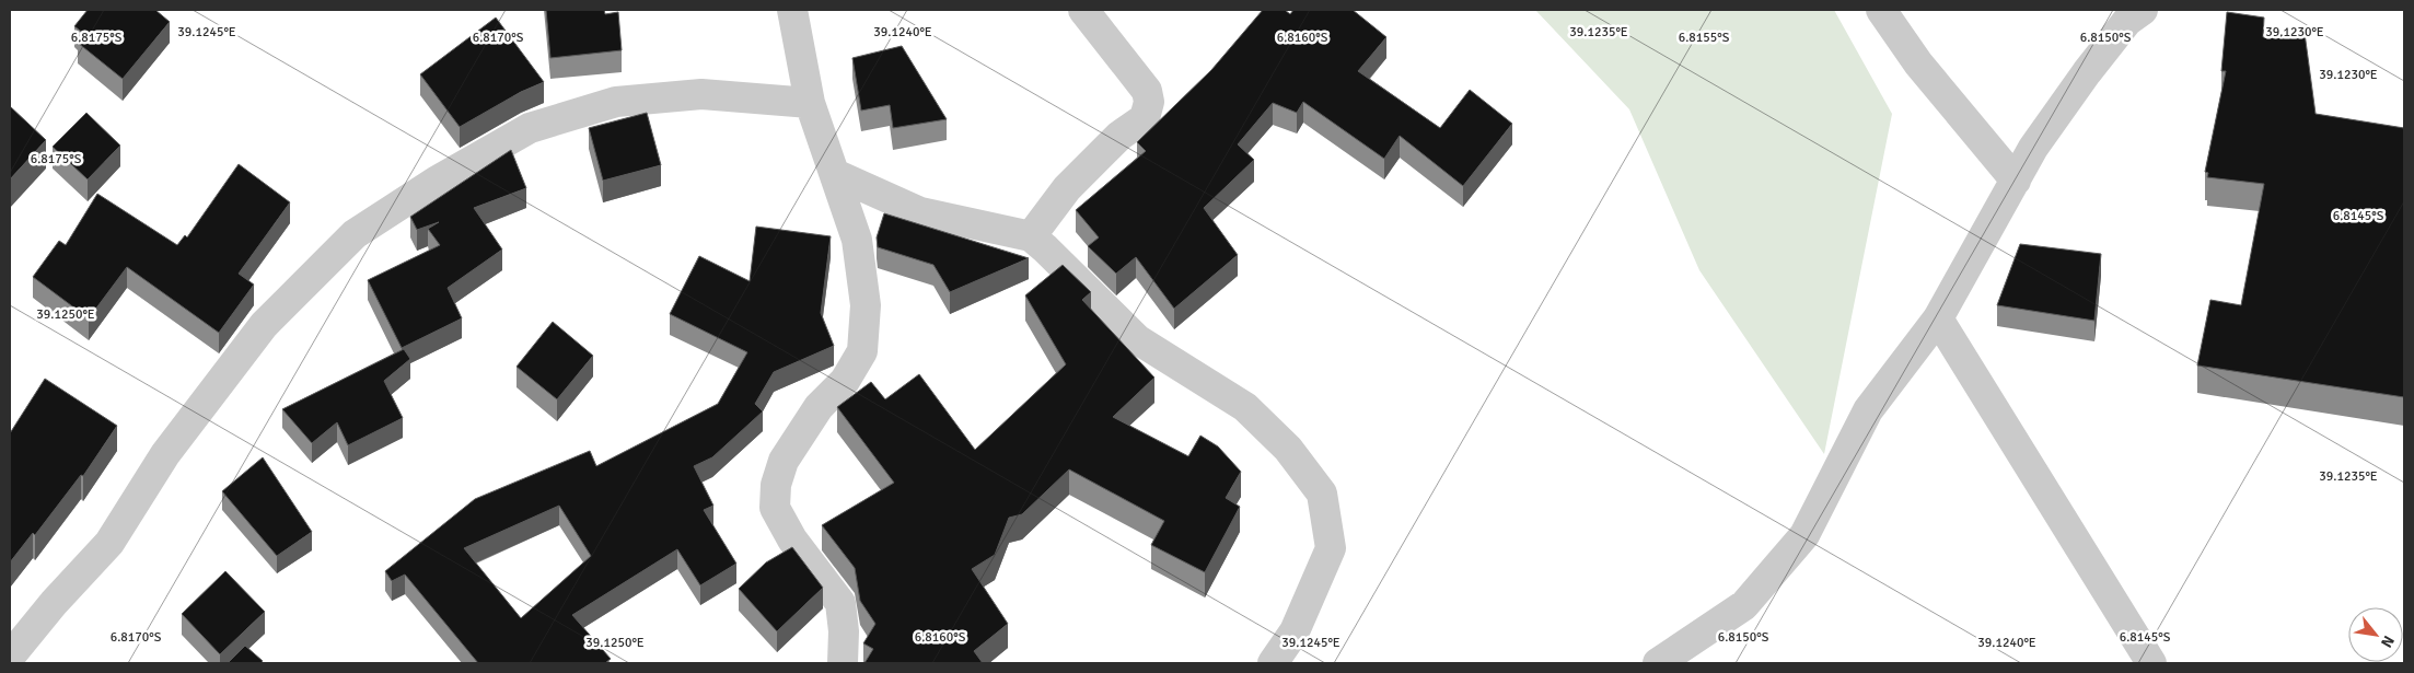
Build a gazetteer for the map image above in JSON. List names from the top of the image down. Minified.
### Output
{"north":"bottom right","coordinates":["39.1245°E","39.1240°E","39.1235°E","39.1230°E","6.8175°S","6.8170°S","6.8160°S","6.8155°S","6.8150°S","6.8145°S","39.1250°E"]}
